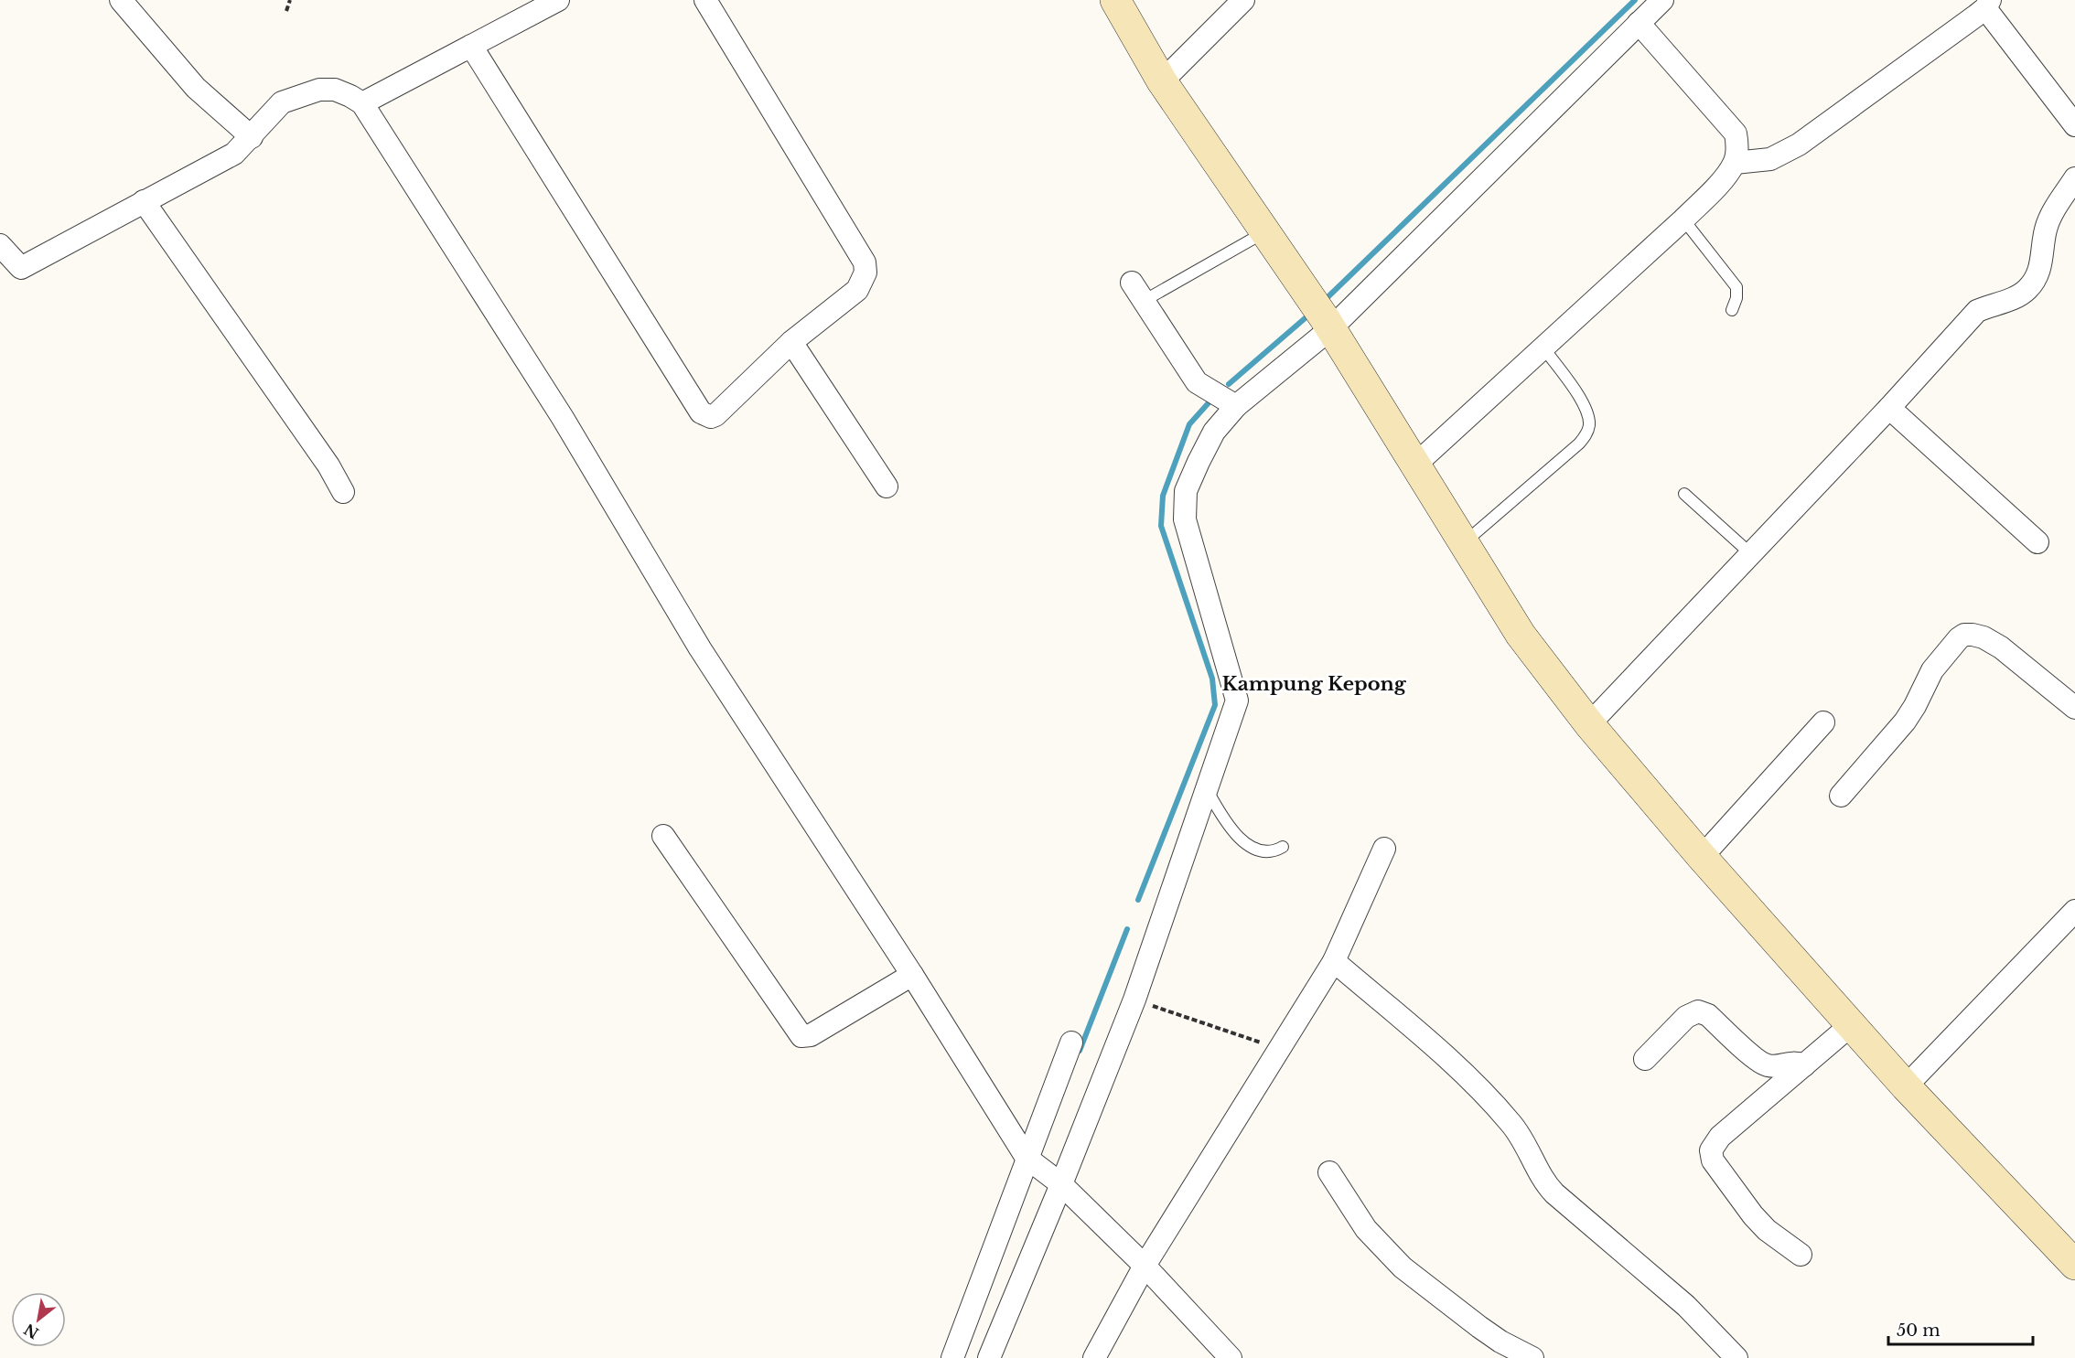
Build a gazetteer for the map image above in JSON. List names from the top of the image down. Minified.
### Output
{"districts":["Kampung Kepong"],"scale_bar":"50 m","north":"bottom left"}
